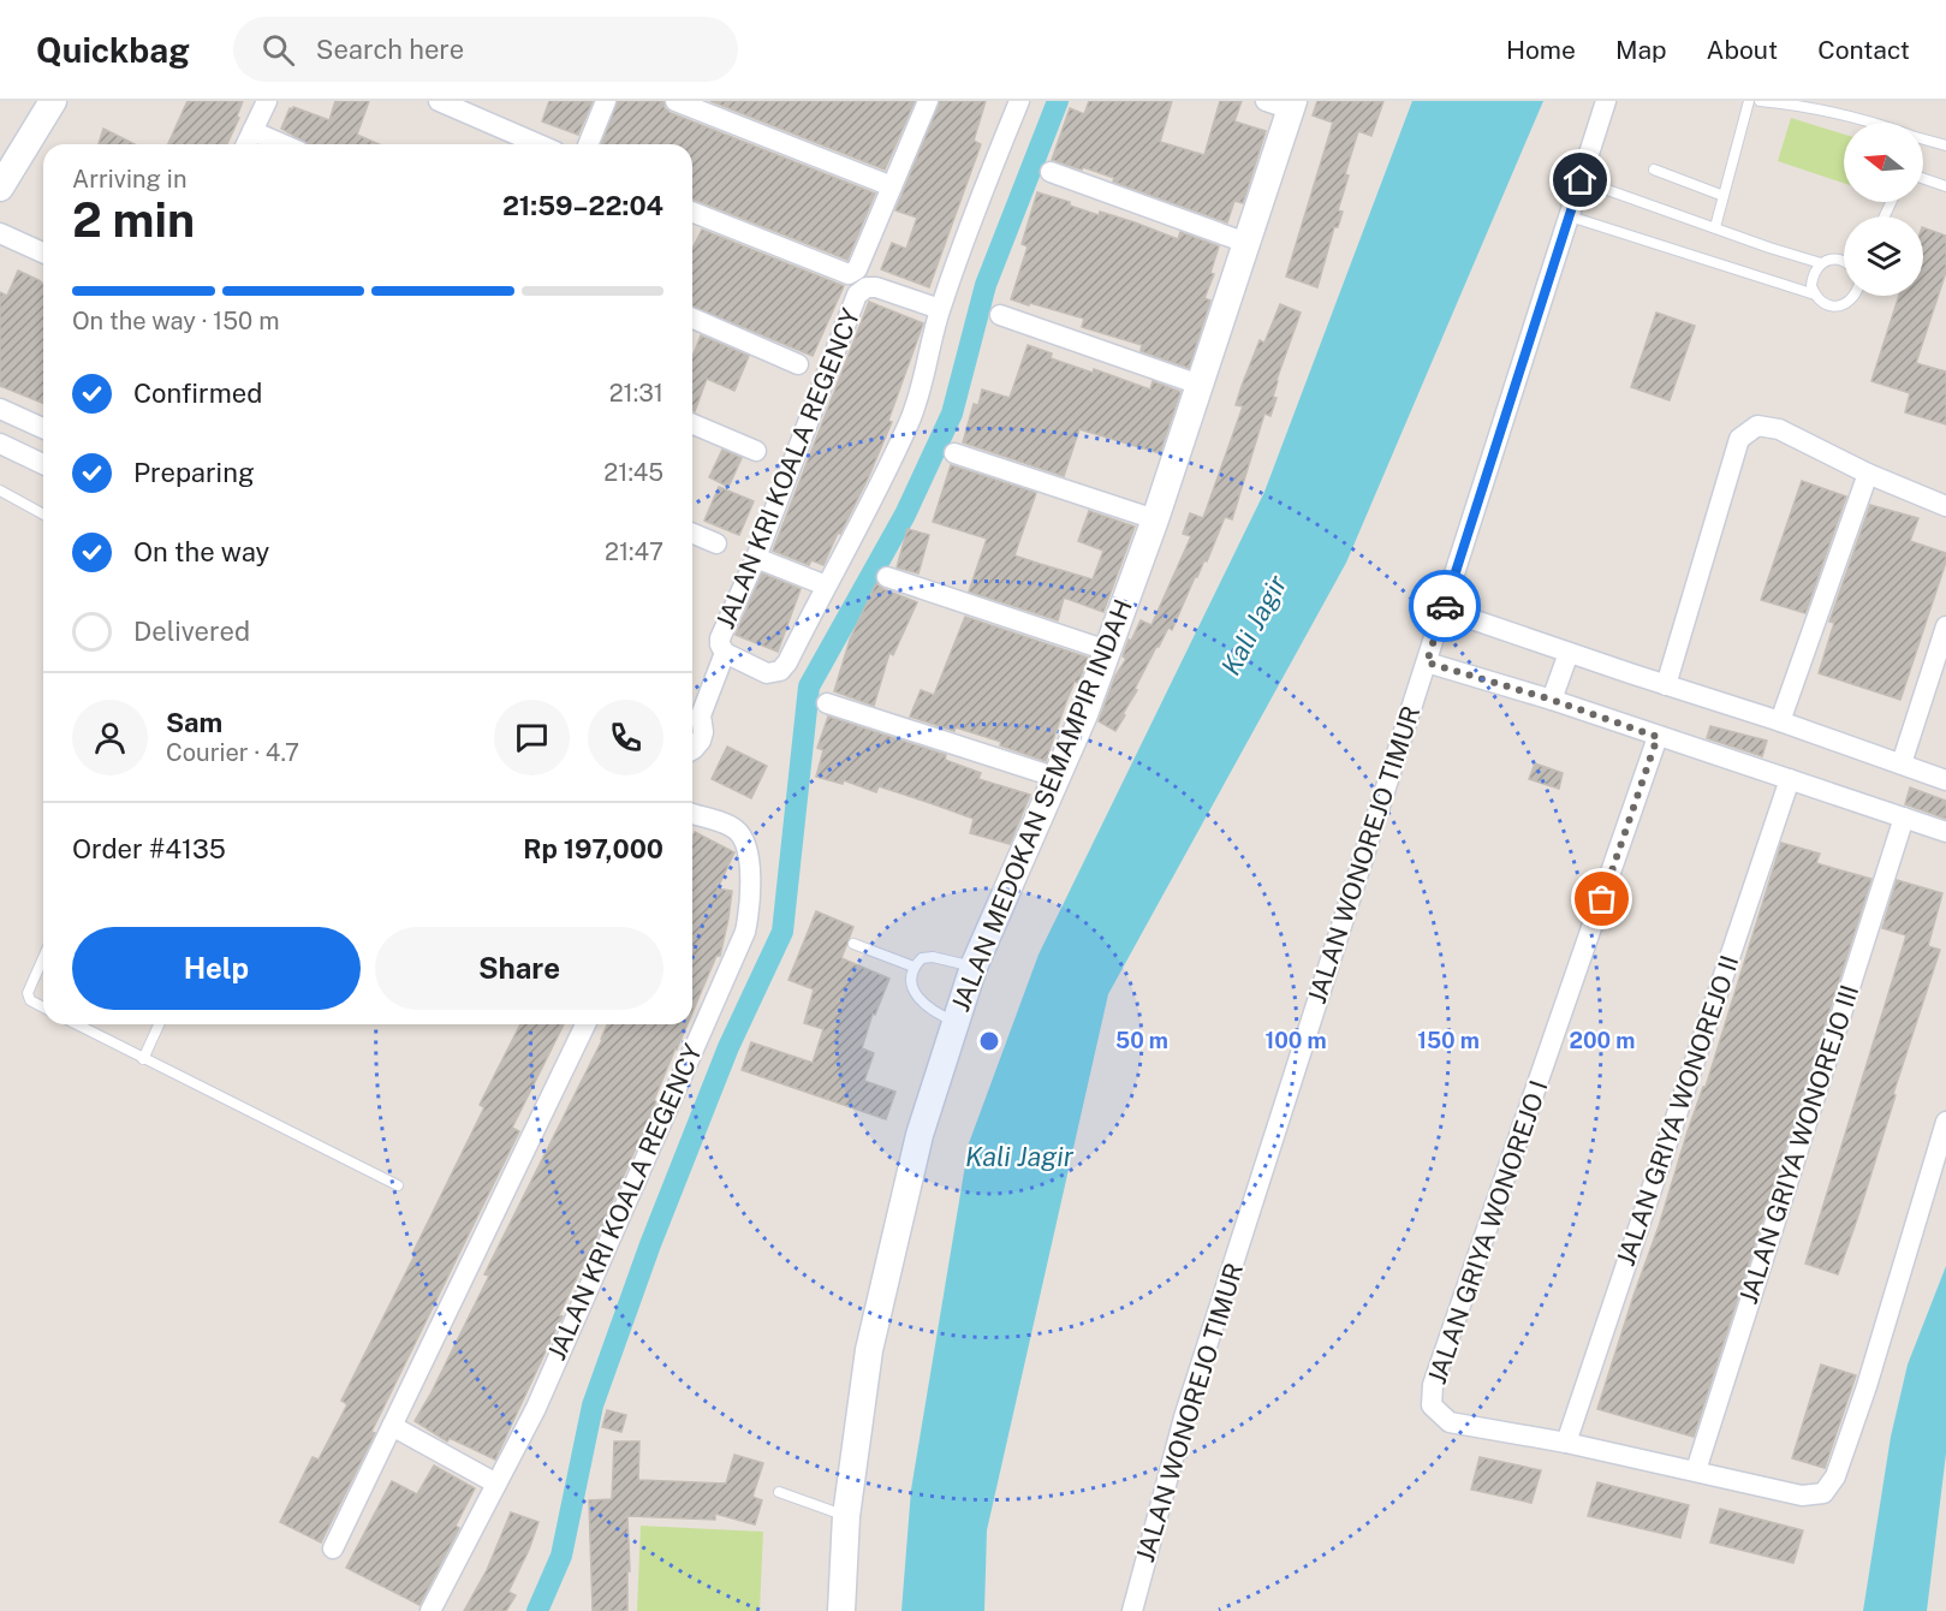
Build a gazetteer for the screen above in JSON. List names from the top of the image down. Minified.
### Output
{"streets":{"street":["JALAN KRI KOALA REGENCY","JALAN MEDOKAN SEMAMPIR INDAH","JALAN WONOREJO TIMUR","JALAN GRIYA WONOREJO II","JALAN GRIYA WONOREJO III","JALAN GRIYA WONOREJO I"]},"crossings":[["JALAN GRIYA WONOREJO II","JALAN GRIYA WONOREJO I"],["JALAN GRIYA WONOREJO III","JALAN GRIYA WONOREJO I"]],"water":["Kali Jagir"],"north":"left","page":{"header":"Quickbag","search":"Search here","nav":["Home","Map","About","Contact"],"heading":["2 min","Arriving in","21:59–22:04"],"panel":["Sam","Courier · 4.7","Order #4135","Rp 197,000"],"bar":"On the way · 150 m","list":[["Confirmed","21:31"],["Preparing","21:45"],["On the way","21:47"],"Delivered"],"buttons":["Help","Share"]},"rings":["50 m","100 m","150 m","200 m"]}
